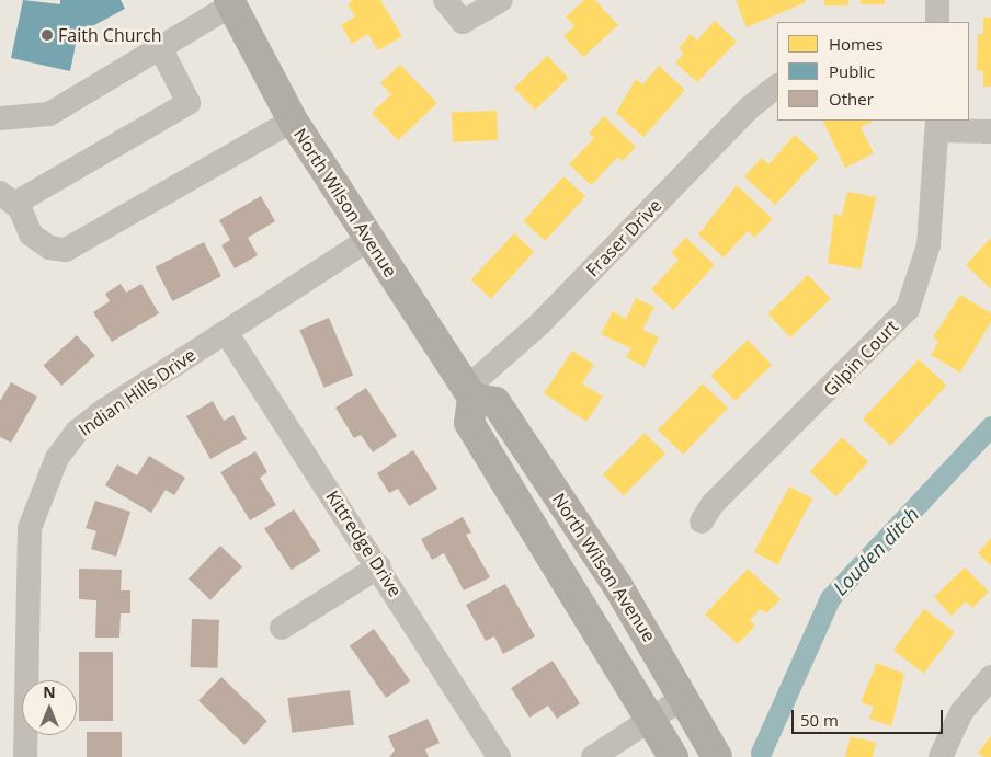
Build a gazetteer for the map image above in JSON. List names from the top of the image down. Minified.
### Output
{"streets":{"main road":["North Wilson Avenue"],"street":["Fraser Drive","Gilpin Court","Indian Hills Drive","Kittredge Drive"]},"crossings":[["North Wilson Avenue","Fraser Drive"],["North Wilson Avenue","Indian Hills Drive"],["Indian Hills Drive","Kittredge Drive"]],"water":["Louden ditch"],"places":["Faith Church"],"legend":["Homes","Public","Other"],"scale_bar":"50 m","north":"top"}
